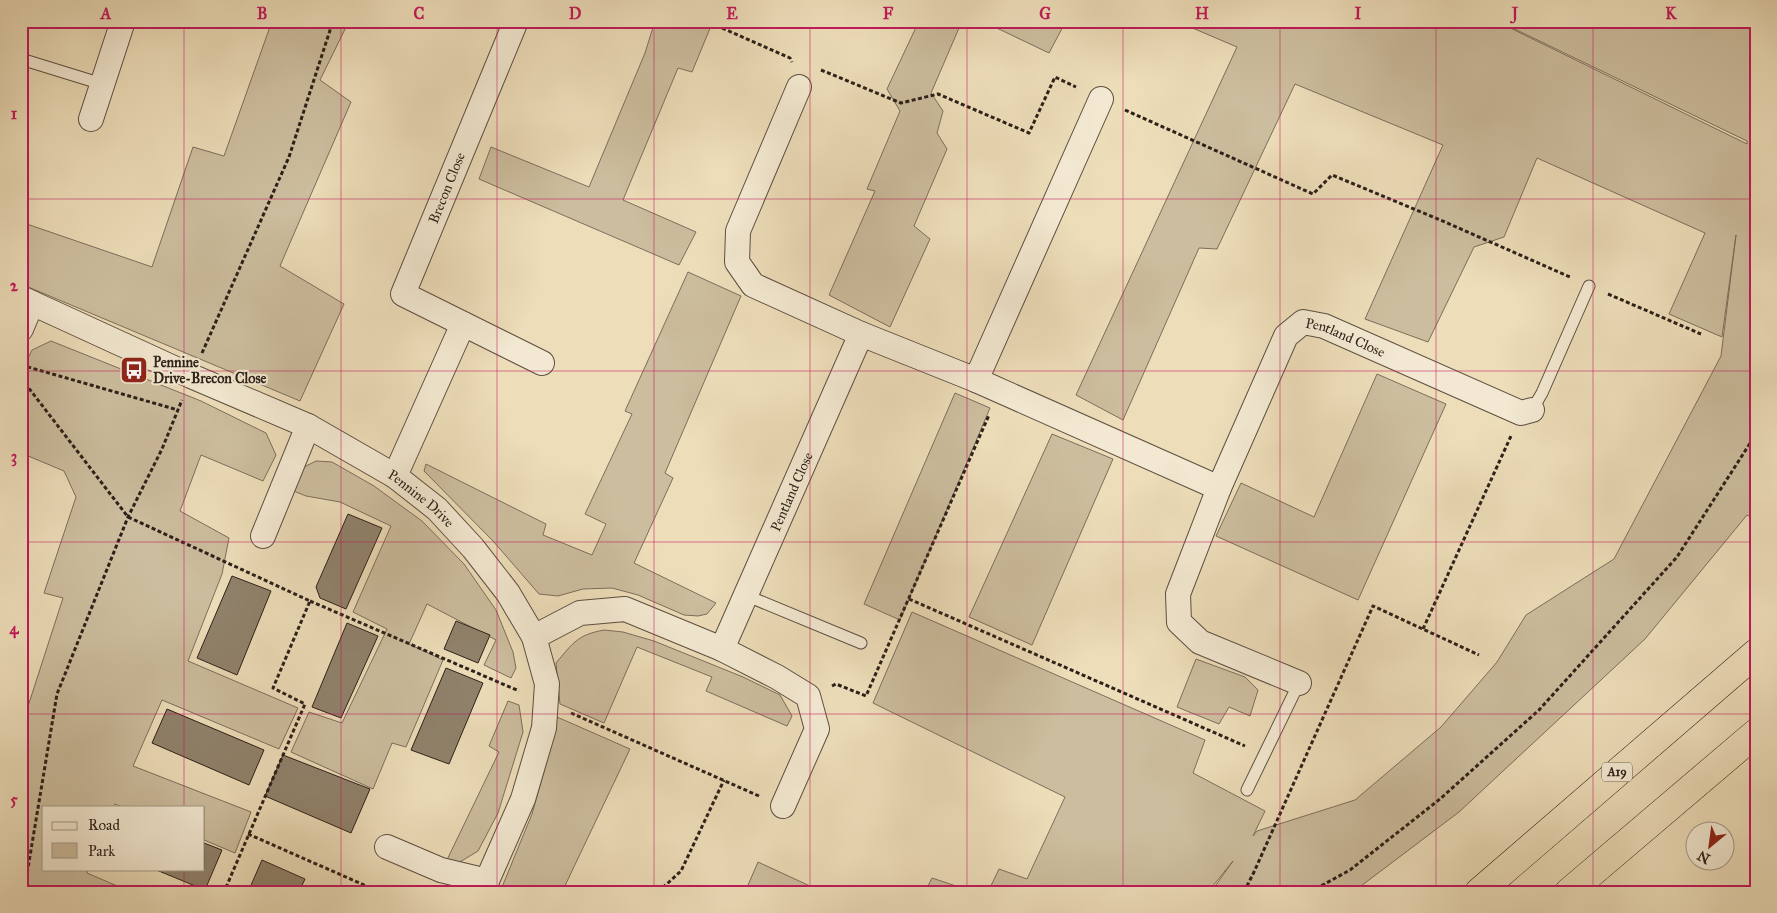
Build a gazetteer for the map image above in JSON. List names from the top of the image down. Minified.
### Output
{"streets":{"highway":["A19"],"street":["Brecon Close","Pentland Close","Pennine Drive"]},"places":{"bus stop":["Pennine Drive-Brecon Close"]},"legend":["Road","Park"],"north":"bottom left","grid":{"columns":["A","B","C","D","E","F","G","H","I","J","K"],"rows":["1","2","3","4","5"]}}
